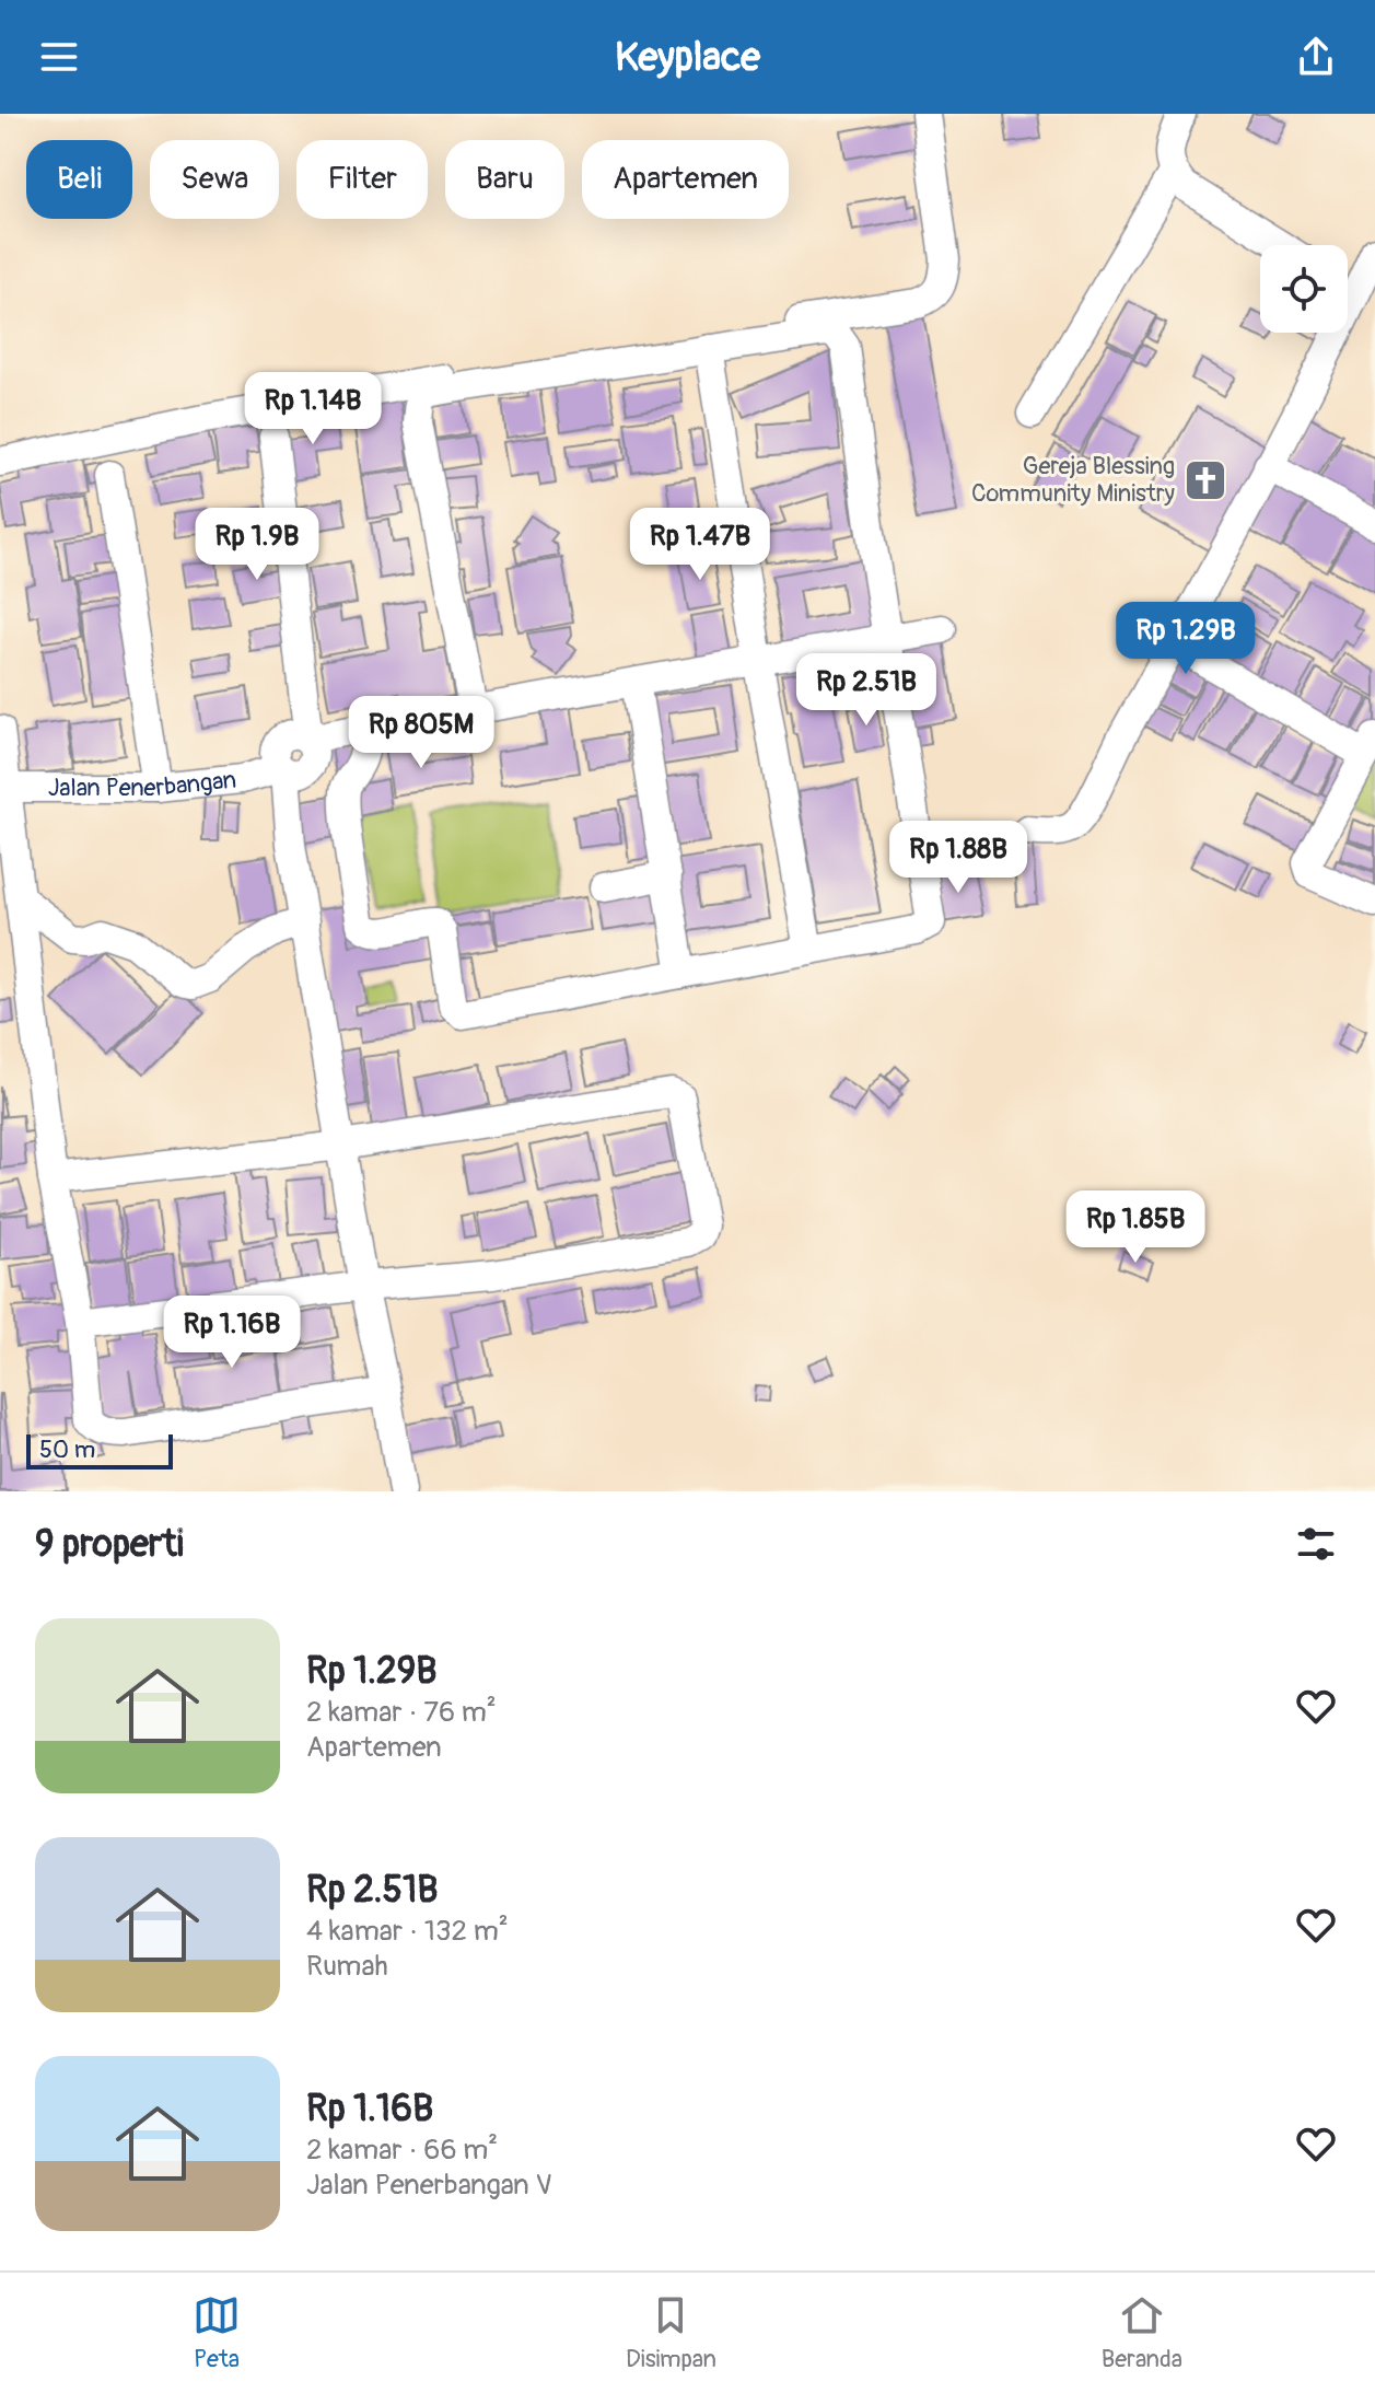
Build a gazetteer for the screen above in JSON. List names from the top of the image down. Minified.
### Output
{"streets":{"street":["Jalan Penerbangan"]},"places":{"church":["Gereja Blessing Community Ministry"]},"scale_bar":"50 m","page":{"header":"Keyplace","chip":["Beli","Sewa","Filter","Baru","Apartemen"],"price":["Rp 1.14B","Rp 1.9B","Rp 1.47B","Rp 1.29B","Rp 2.51B","Rp 805M","Rp 1.88B","Rp 1.85B","Rp 1.16B"],"scale":"50 m","heading":"9 properti","list":[{"name":"Rp 1.29B","note":"2 kamar · 76 m² · Apartemen"},{"name":"Rp 2.51B","note":"4 kamar · 132 m² · Rumah"},{"name":"Rp 1.16B","note":"2 kamar · 66 m² · Jalan Penerbangan V"}],"tabs":["Peta","Disimpan","Beranda"]}}
